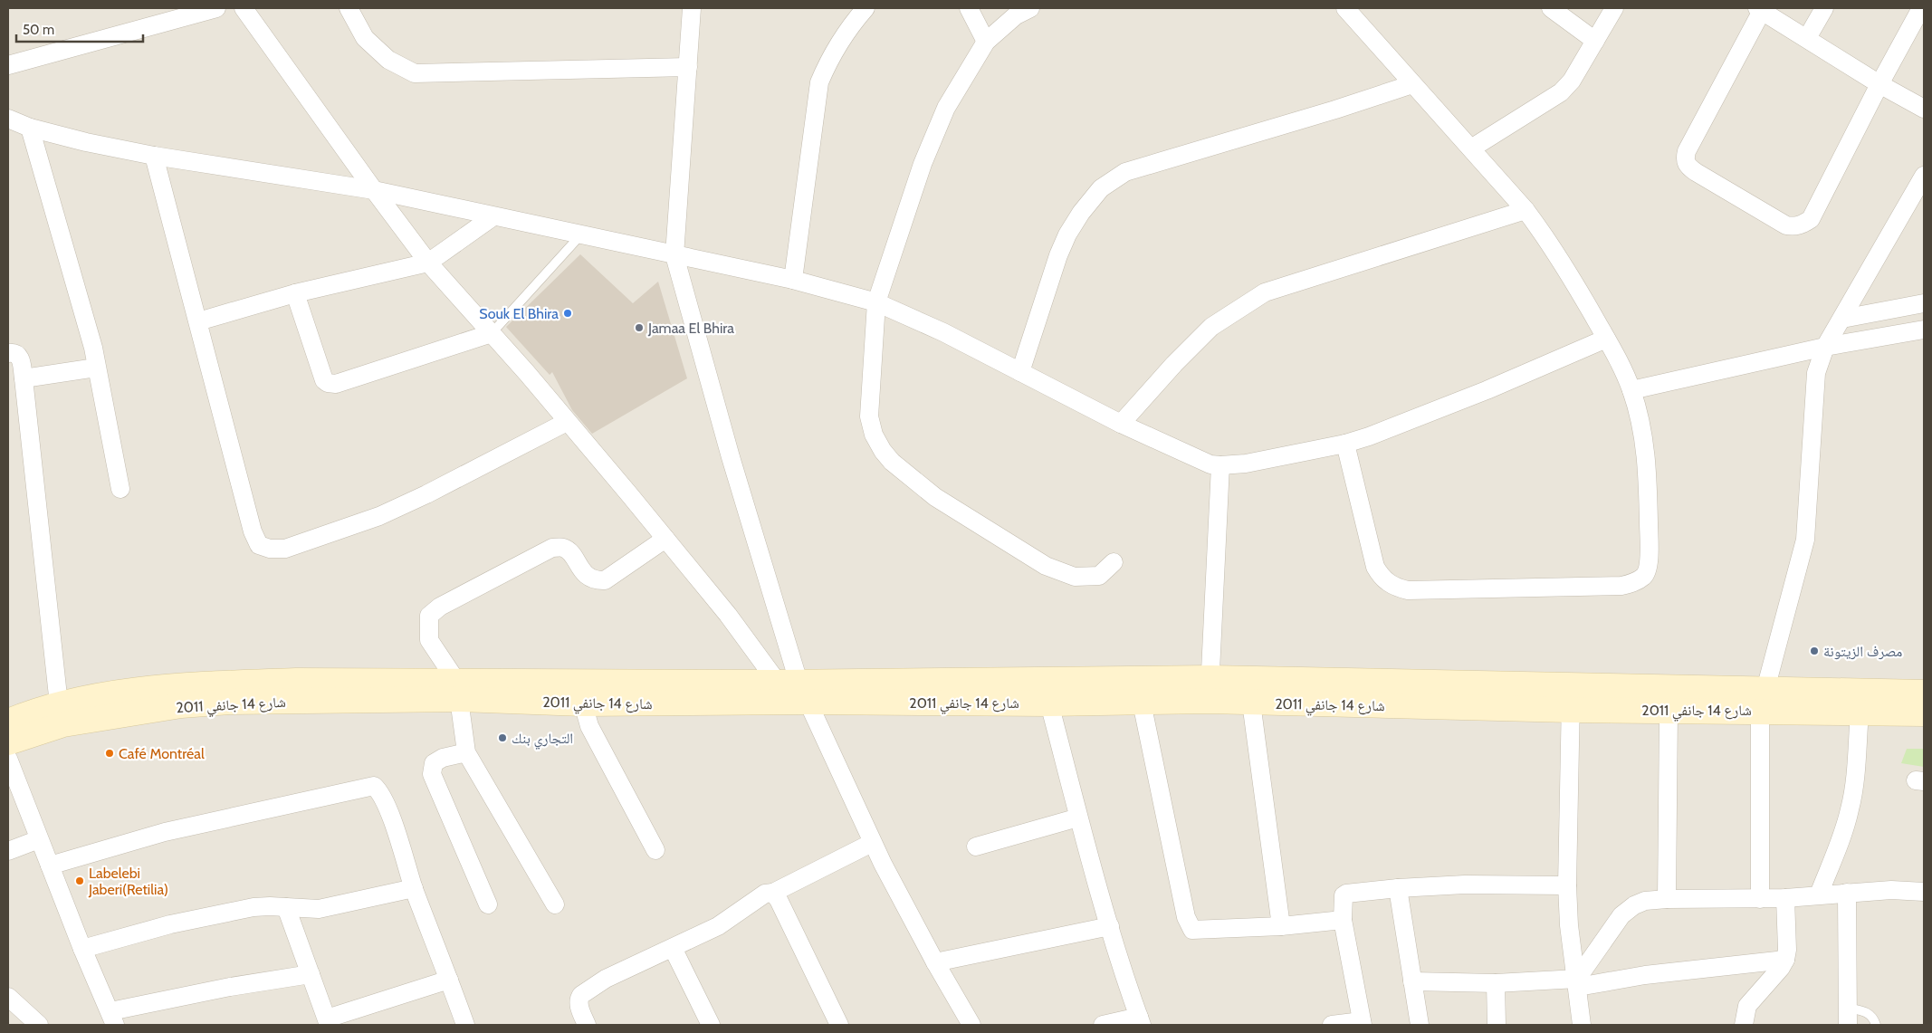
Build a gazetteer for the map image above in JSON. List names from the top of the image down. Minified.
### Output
{"streets":{"main road":["شارع 14 جانفي 2011"]},"places":["Souk El Bhira","Jamaa El Bhira","مصرف الزيتونة","التجاري بنك","Café Montréal","Labelebi Jaberi(Retilia)"],"scale_bar":"50 m"}
